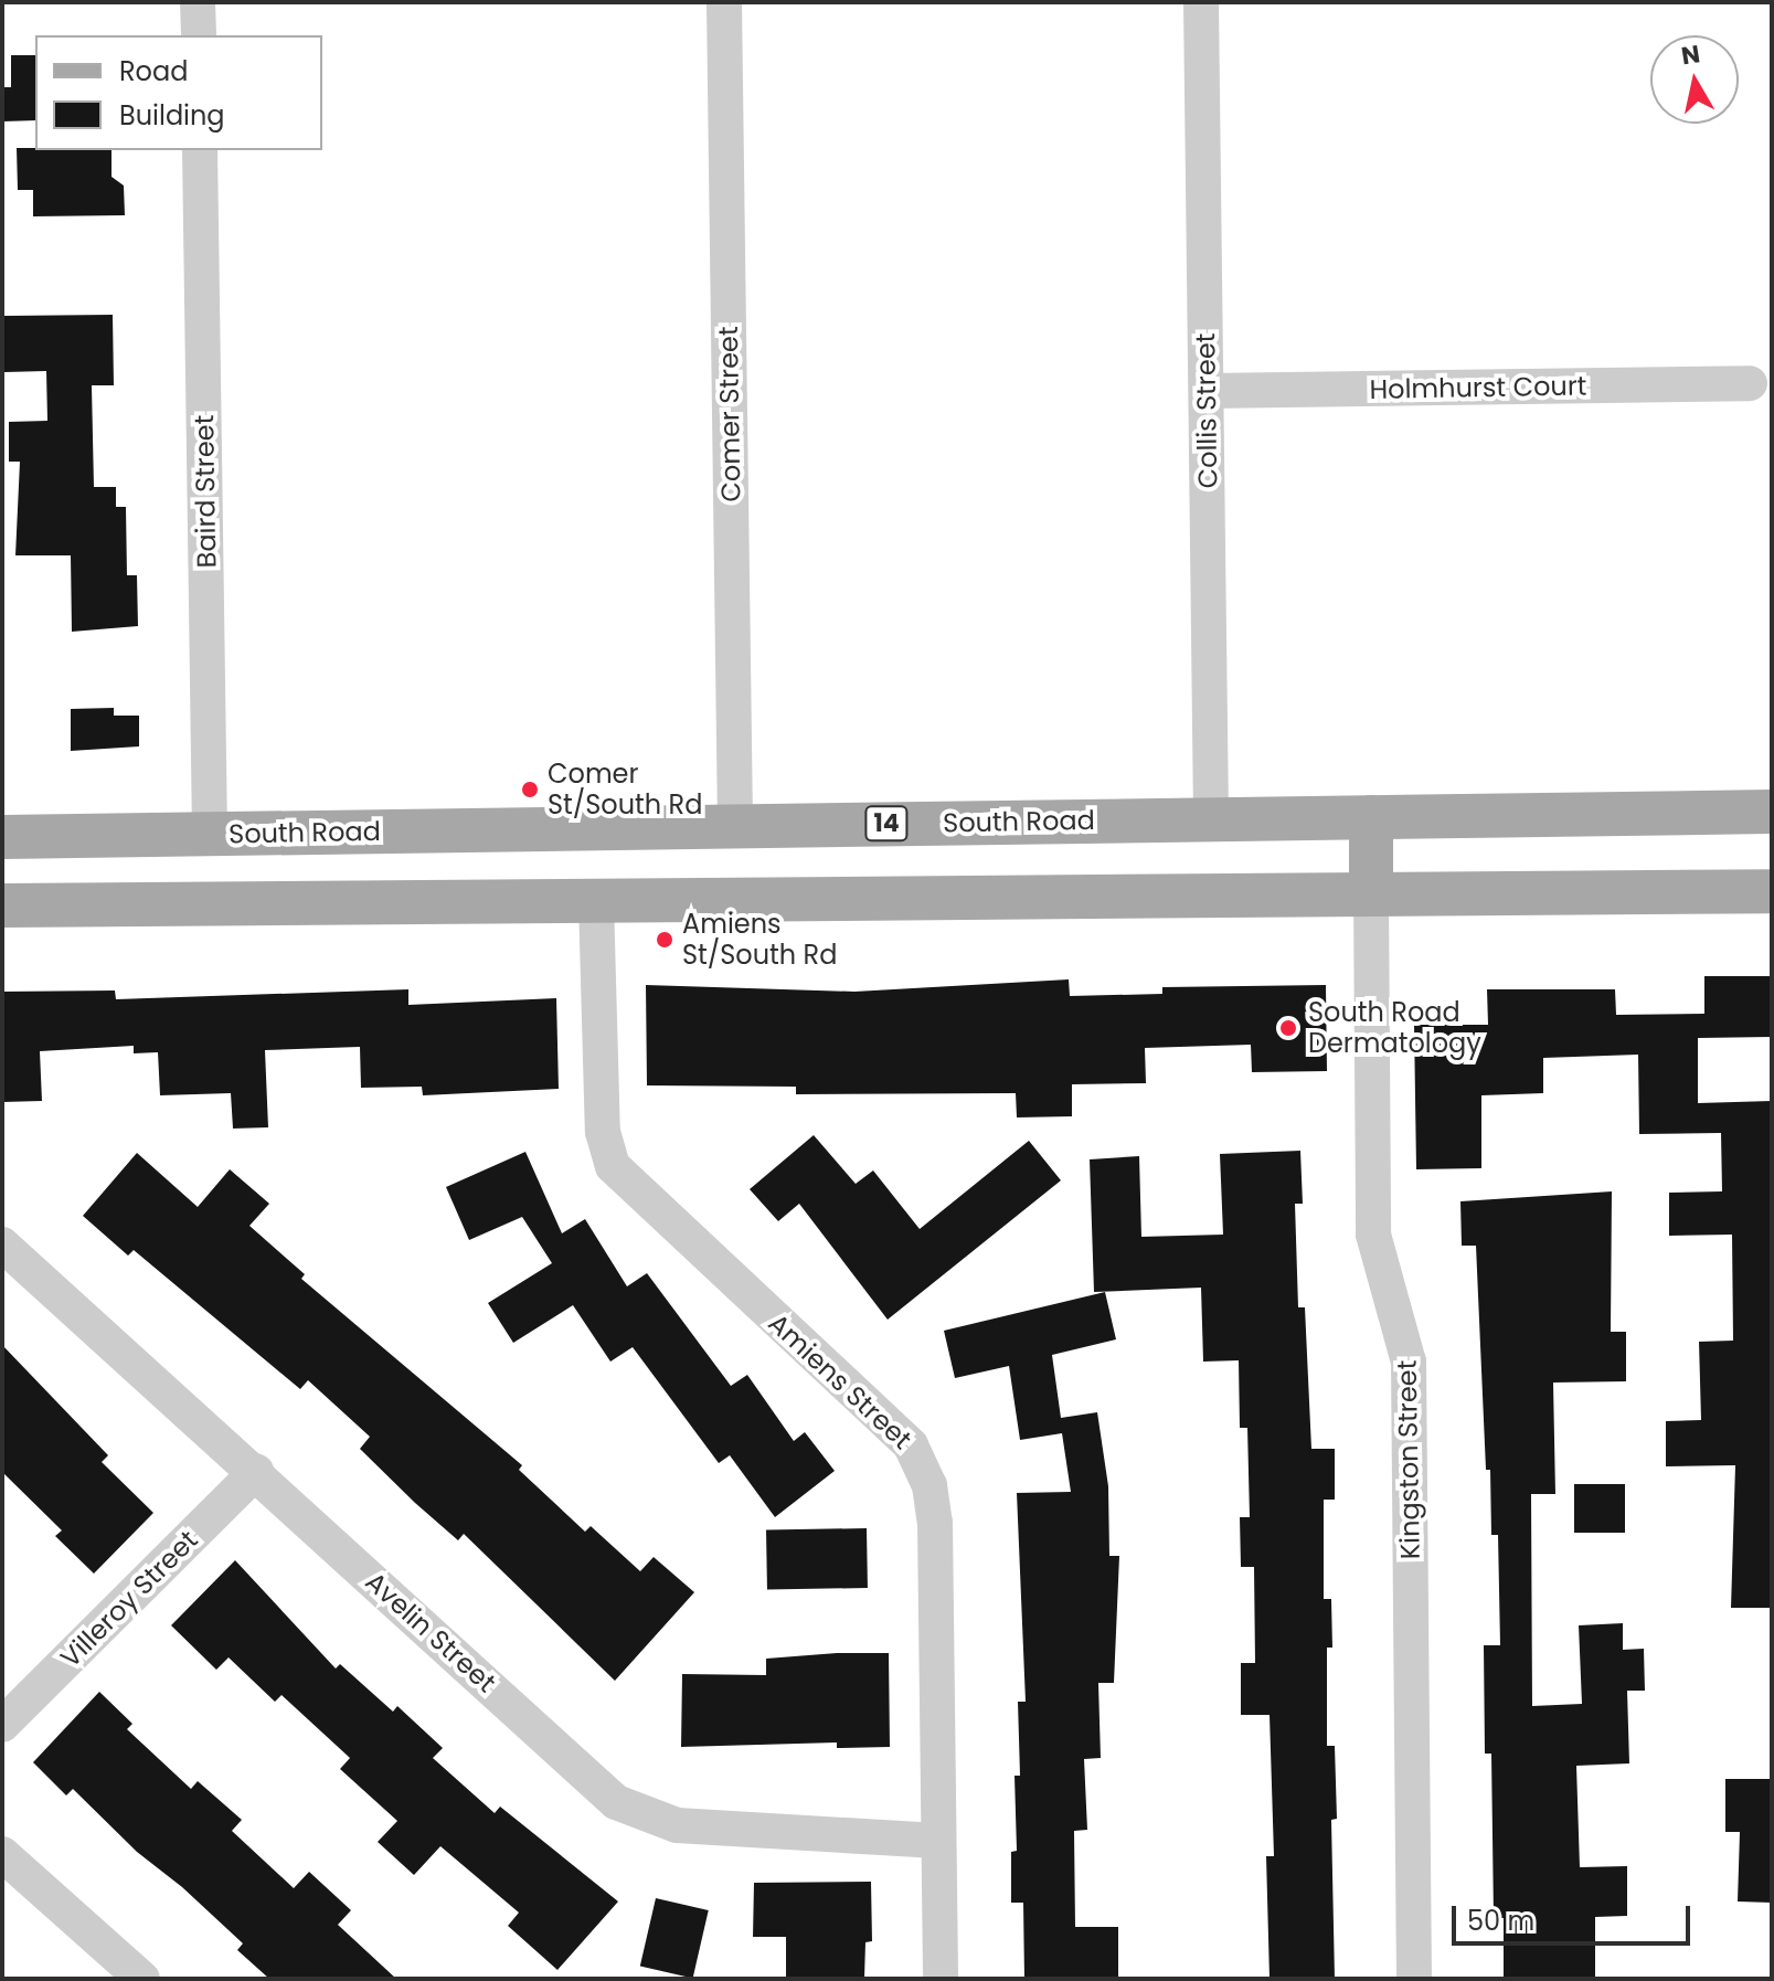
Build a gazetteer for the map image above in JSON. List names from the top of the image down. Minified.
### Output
{"streets":{"main road":["South Road","14"],"street":["Holmhurst Court","Collis Street","Comer Street","Baird Street","Amiens Street","Kingston Street","Villeroy Street","Avelin Street"]},"crossings":[["Holmhurst Court","Collis Street"],["Collis Street","South Road"],["Comer Street","South Road"],["Baird Street","South Road"],["Amiens Street","Avelin Street"],["Villeroy Street","Avelin Street"]],"places":["Comer St/South Rd","Amiens St/South Rd","South Road Dermatology"],"legend":["Road","Building"],"scale_bar":"50 m","north":"top"}
